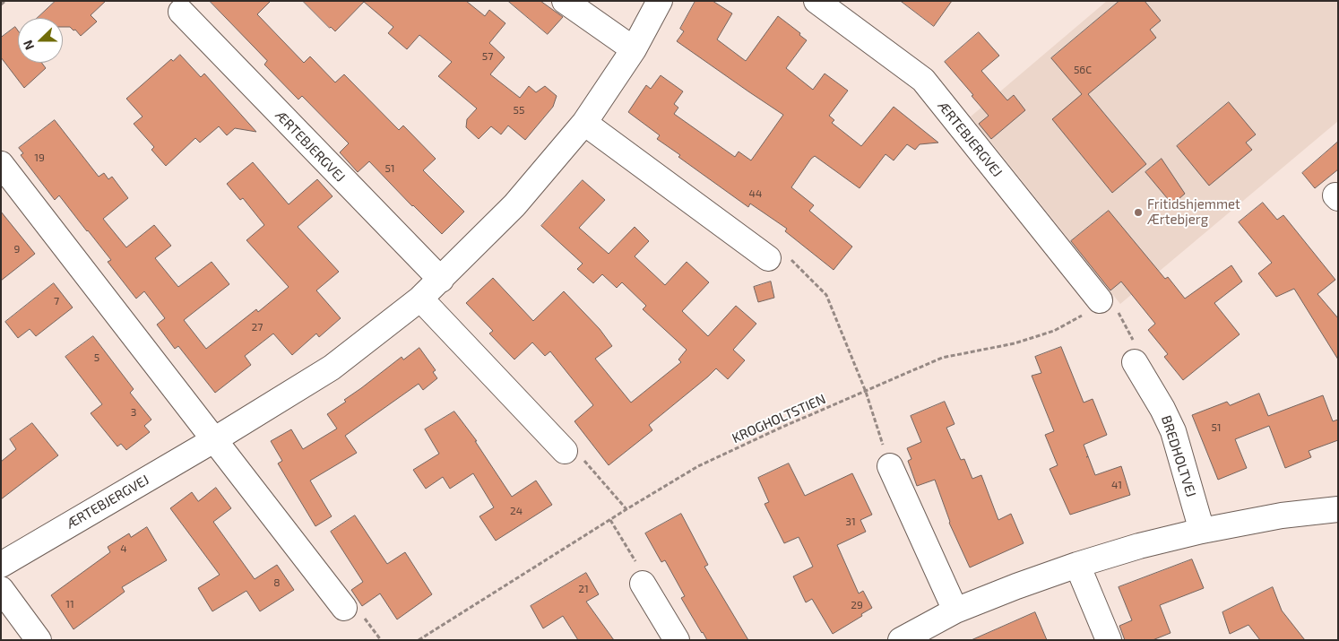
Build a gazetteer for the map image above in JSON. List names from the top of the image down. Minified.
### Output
{"streets":{"street":["ÆRTEBJERGVEJ","BREDHOLTVEJ"],"path":["KROGHOLTSTIEN"]},"crossings":[["ÆRTEBJERGVEJ","KROGHOLTSTIEN"]],"places":["Fritidshjemmet Ærtebjerg"],"house_numbers":["57","56C","55","19","51","44","9","7","27","5","3","51","41","24","31","4","8","21","11","29"],"north":"left"}
